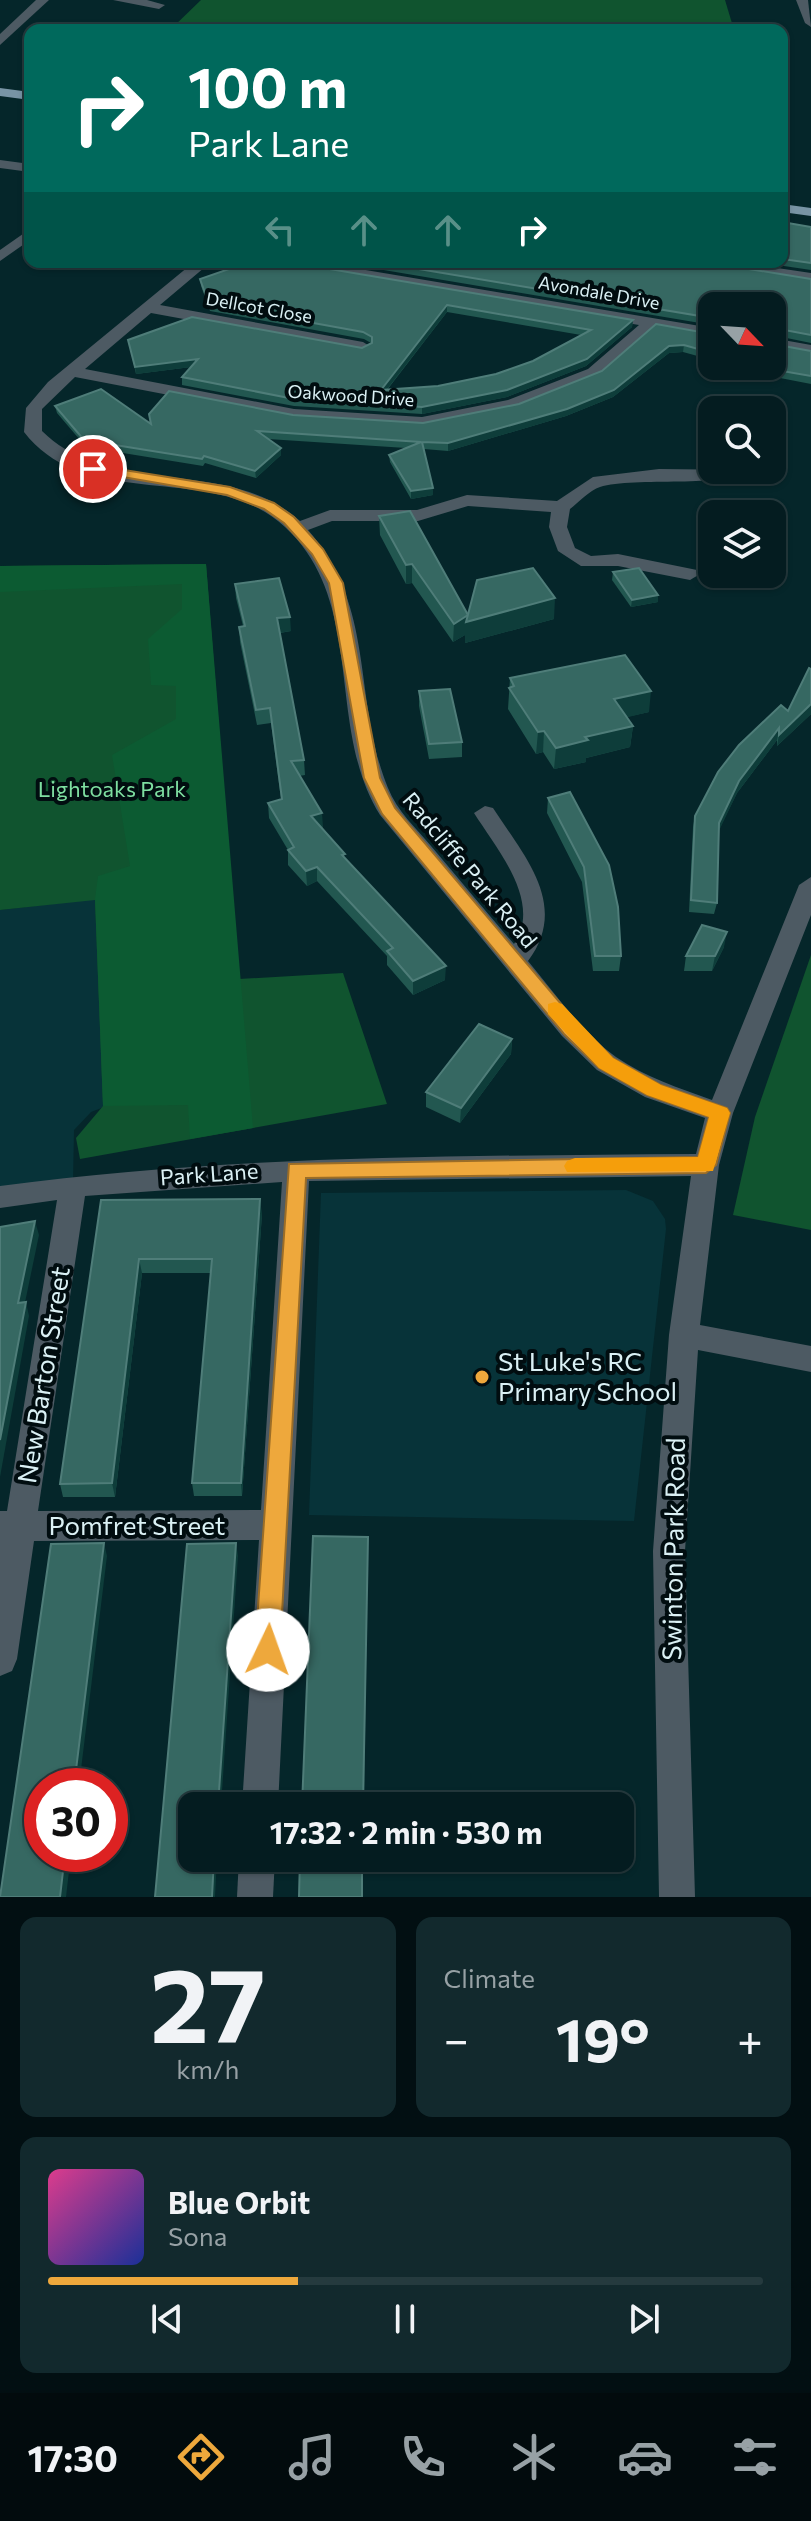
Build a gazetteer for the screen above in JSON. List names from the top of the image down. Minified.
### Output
{"streets":{"street":["Avondale Drive","Dellcot Close","Oakwood Drive","Radcliffe Park Road","Park Lane","New Barton Street","Pomfret Street","Swinton Park Road"]},"crossings":[["Avondale Drive","Oakwood Drive"],["Dellcot Close","Radcliffe Park Road"],["Oakwood Drive","Radcliffe Park Road"],["Radcliffe Park Road","Swinton Park Road"],["Park Lane","New Barton Street"],["Park Lane","Swinton Park Road"],["New Barton Street","Pomfret Street"]],"parks":["Lightoaks Park"],"places":["St Luke's RC Primary School"],"north":"bottom right","page":{"turn":["100 m","Park Lane"],"limit":"30","trip":"17:32 · 2 min · 530 m","tile":[["27","km/h"],"Climate"],"heat":["−","19°","+"],"song":["Blue Orbit","Sona"],"tabs":"17:30"}}
